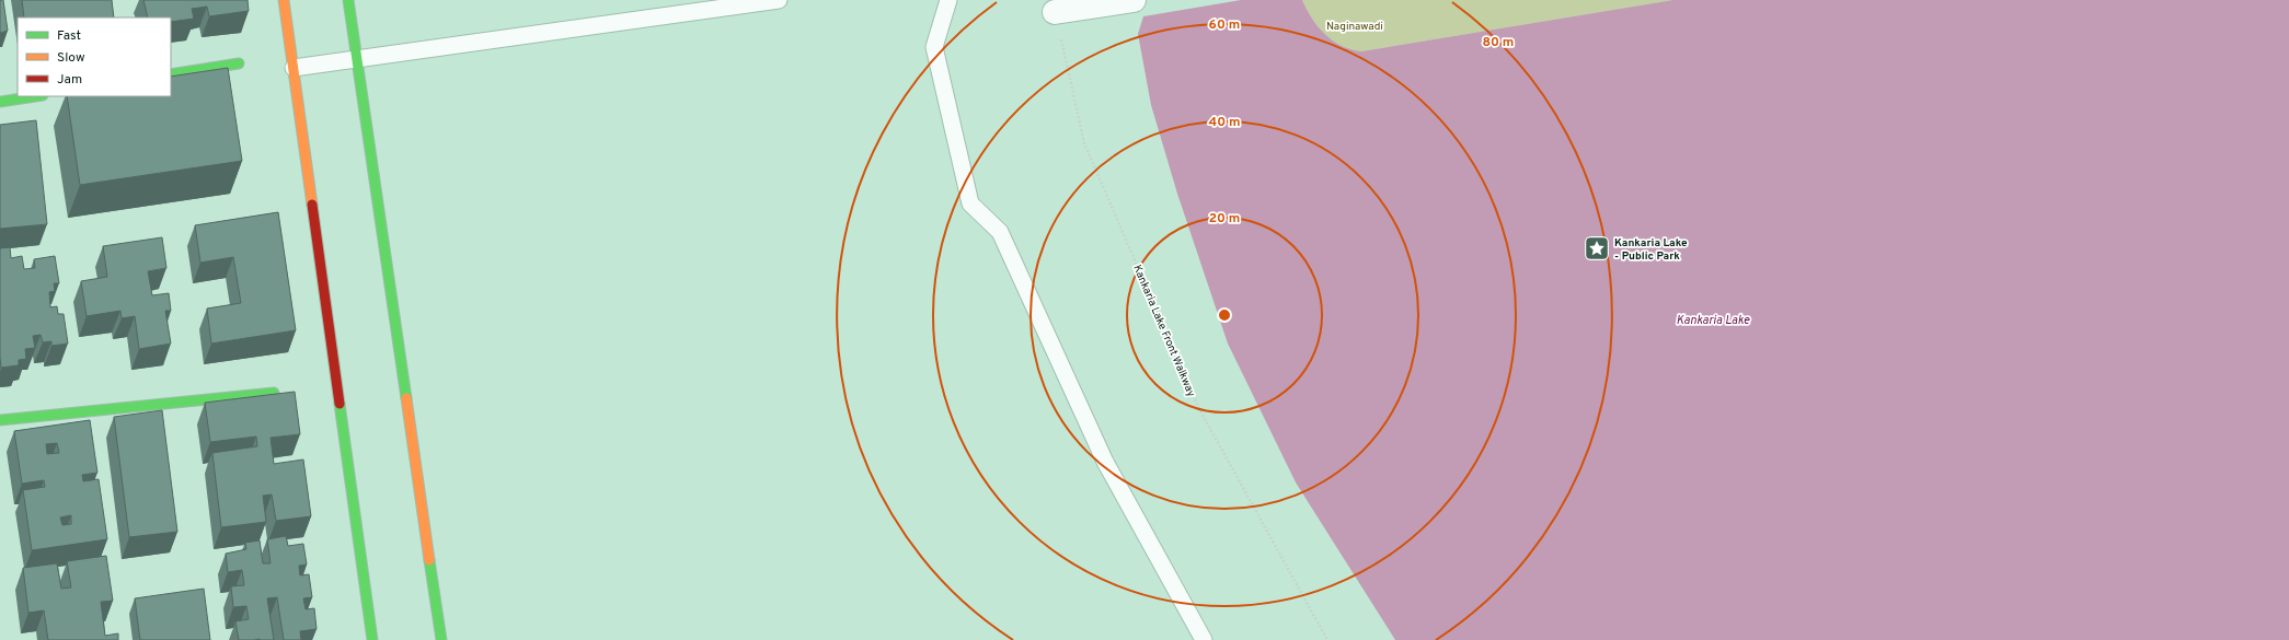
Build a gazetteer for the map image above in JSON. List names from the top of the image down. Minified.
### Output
{"streets":{"path":["Kankaria Lake Front Walkway"]},"water":["Kankaria Lake"],"parks":["Naginawadi"],"places":{"place":["Kankaria Lake - Public Park"]},"legend":["Fast","Slow","Jam"],"rings":["60 m","80 m","40 m","20 m"]}
